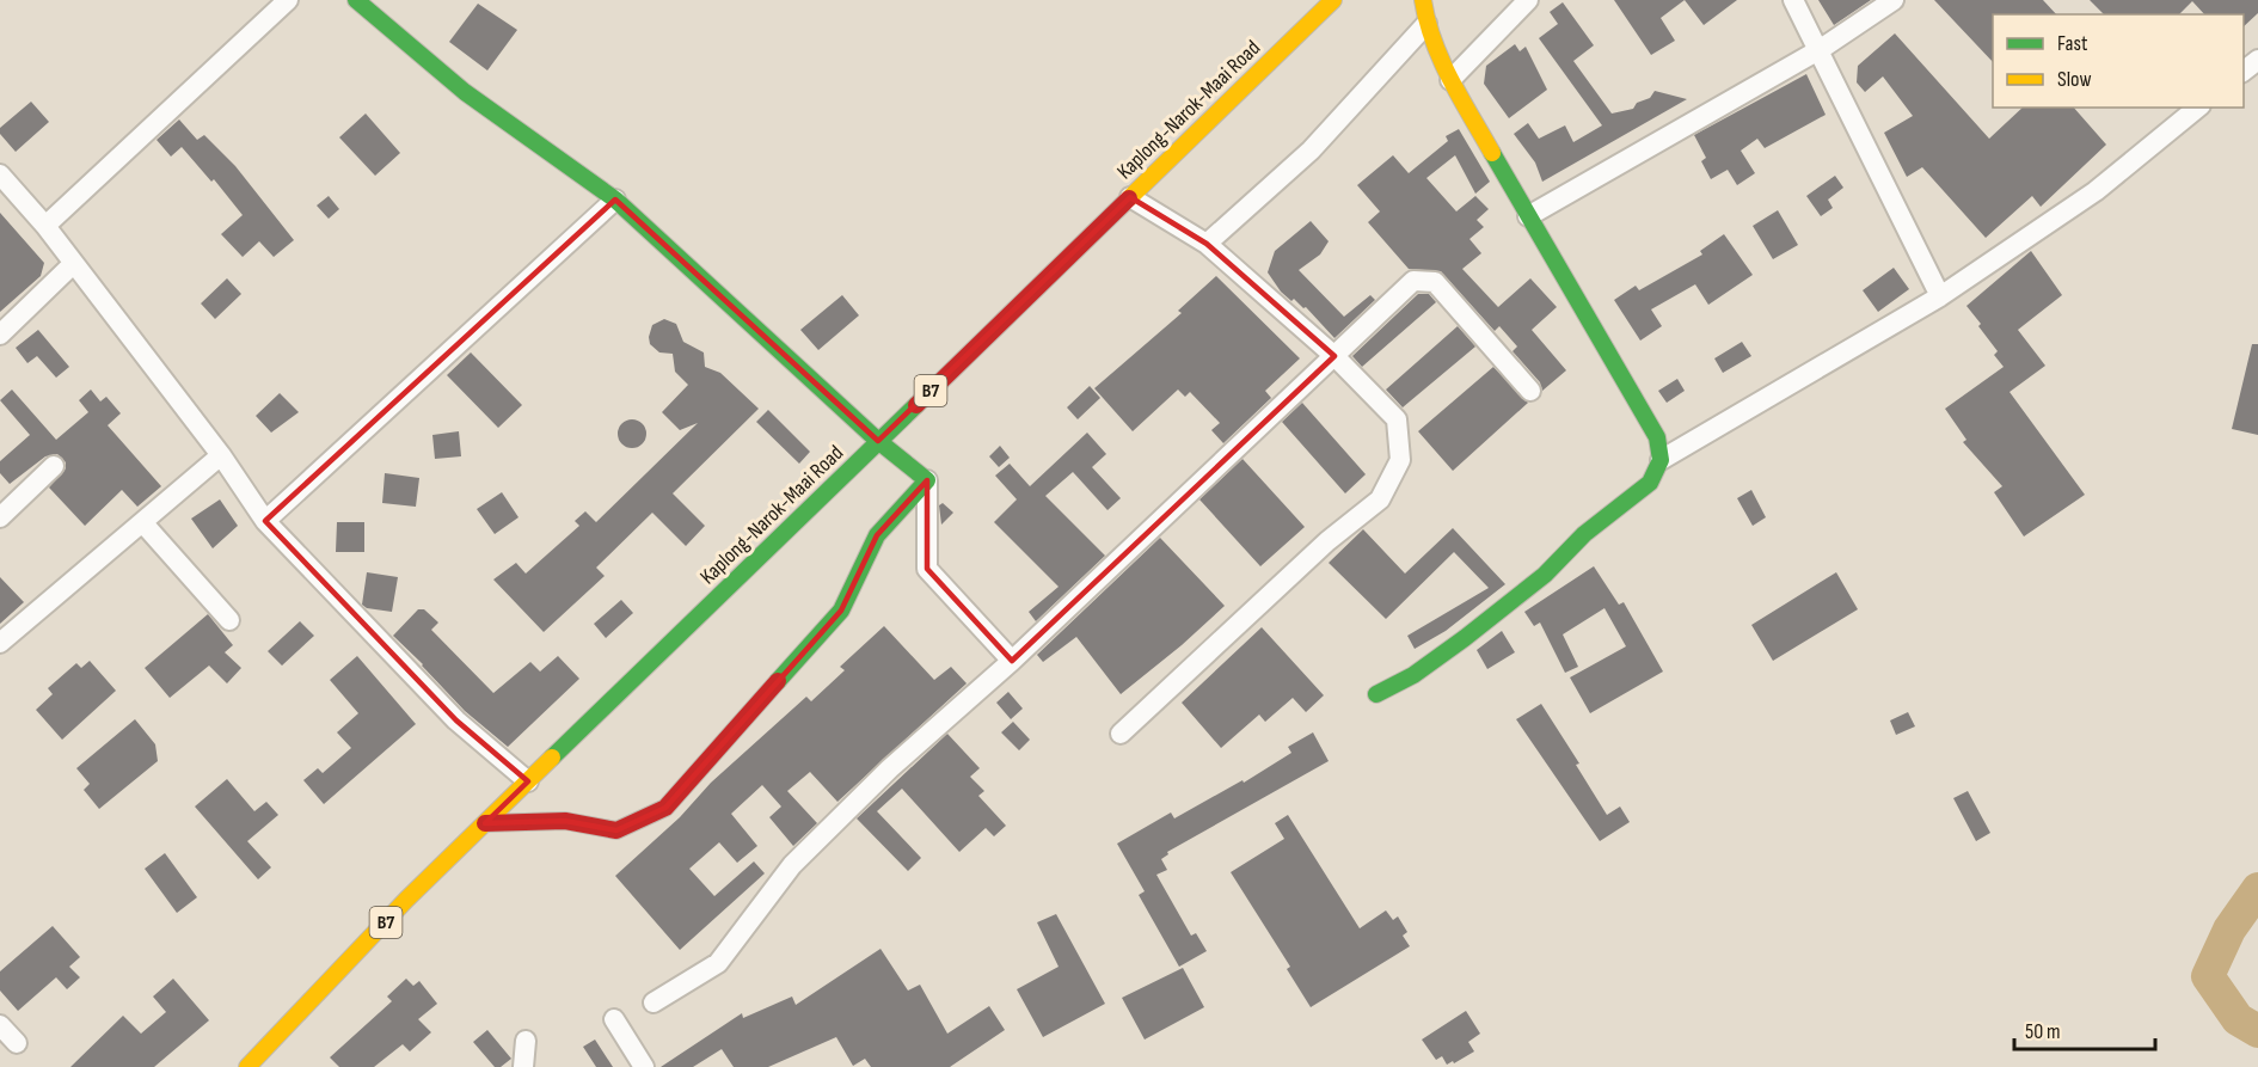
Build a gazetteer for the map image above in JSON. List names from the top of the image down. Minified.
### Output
{"streets":{"main road":["Kaplong-Narok-Maai Road","B7"]},"legend":["Fast","Slow"],"scale_bar":"50 m"}
